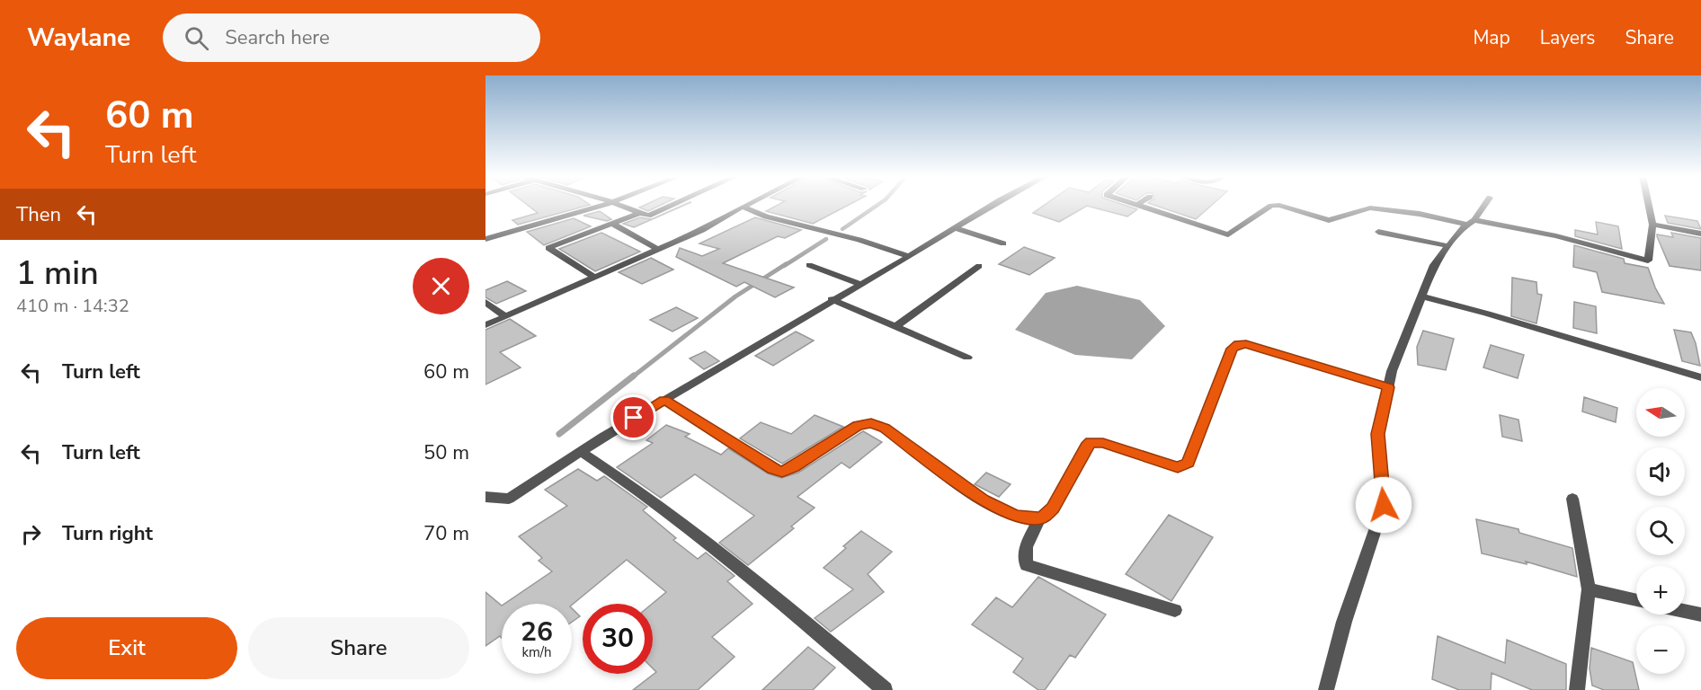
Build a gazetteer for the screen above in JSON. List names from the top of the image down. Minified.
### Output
{"north":"left","page":{"header":"Waylane","search":"Search here","nav":["Map","Layers","Share"],"turn":["60 m","Turn left"],"then":"Then","heading":["1 min","410 m · 14:32"],"list":[{"name":"Turn left","value":"60 m"},{"name":"Turn left","value":"50 m"},{"name":"Turn right","value":"70 m"}],"map_buttons":["+","−"],"speed":"26 km/h","limit":"30","buttons":["Exit","Share"]}}
